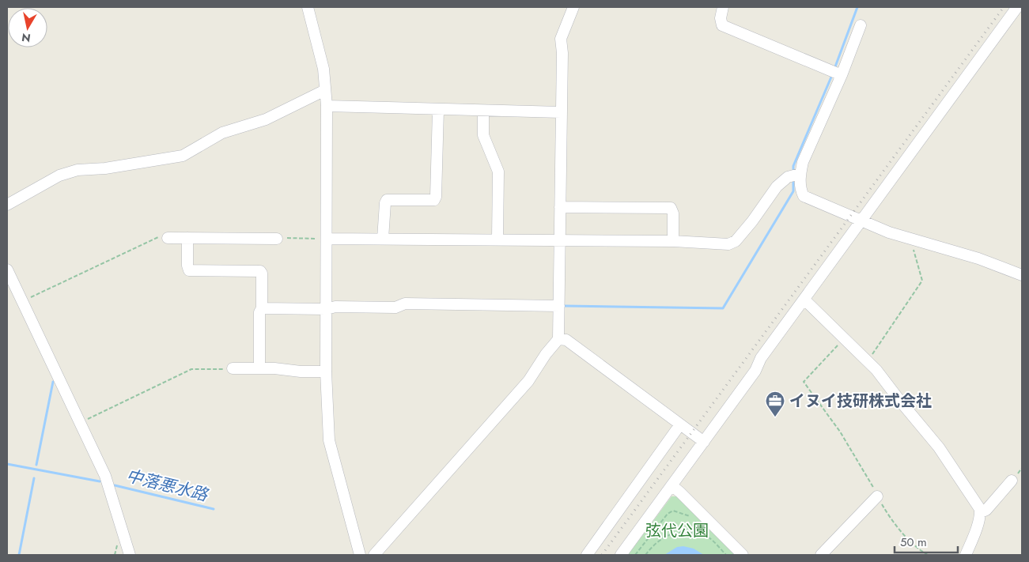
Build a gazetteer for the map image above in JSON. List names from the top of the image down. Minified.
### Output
{"water":["中落悪水路"],"parks":["弦代公園"],"places":{"office":["イヌイ技研株式会社"]},"scale_bar":"50 m","north":"bottom"}
